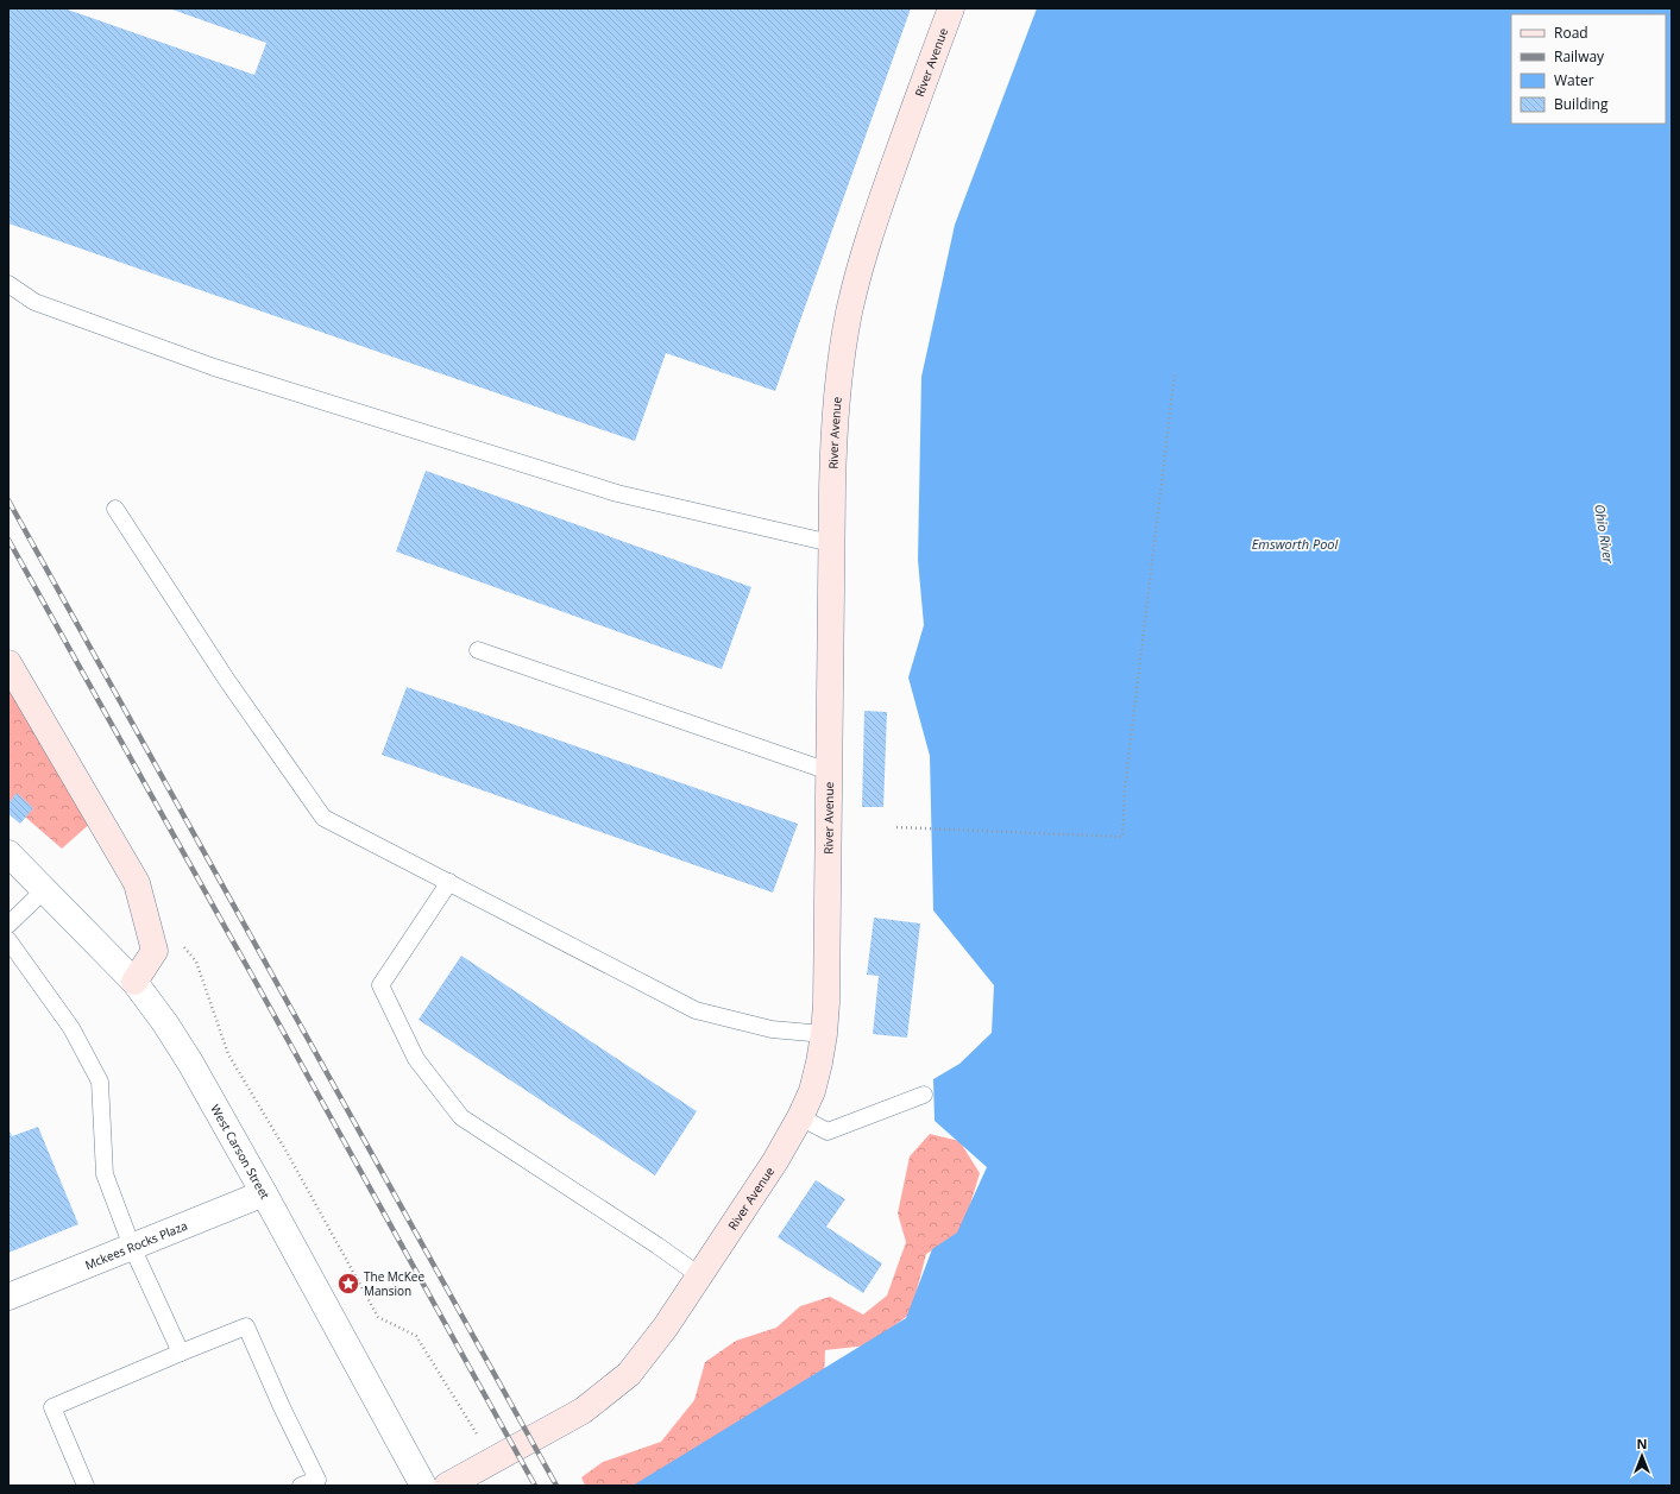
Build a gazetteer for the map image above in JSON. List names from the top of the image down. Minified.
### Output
{"streets":{"street":["River Avenue","West Carson Street","Mckees Rocks Plaza"]},"crossings":[["West Carson Street","Mckees Rocks Plaza"]],"water":["Ohio River","Emsworth Pool"],"places":{"place":["The McKee Mansion"]},"legend":["Road","Railway","Water","Building"],"north":"top"}
